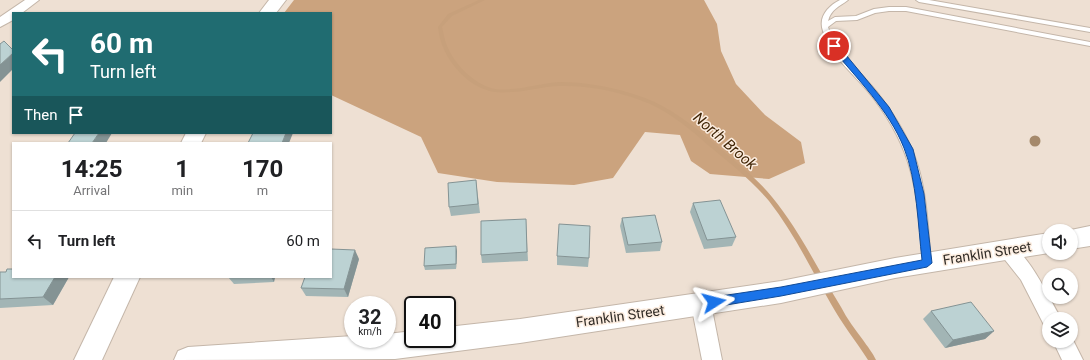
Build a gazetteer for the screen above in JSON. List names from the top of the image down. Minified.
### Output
{"streets":{"street":["Franklin Street"]},"water":["North Brook"],"page":{"turn":["60 m","Turn left"],"then":"Then","eta":["14:25","Arrival","1","min","170","m"],"list":[{"name":"Turn left","value":"60 m"}],"speed":"32 km/h","limit":"40"}}
